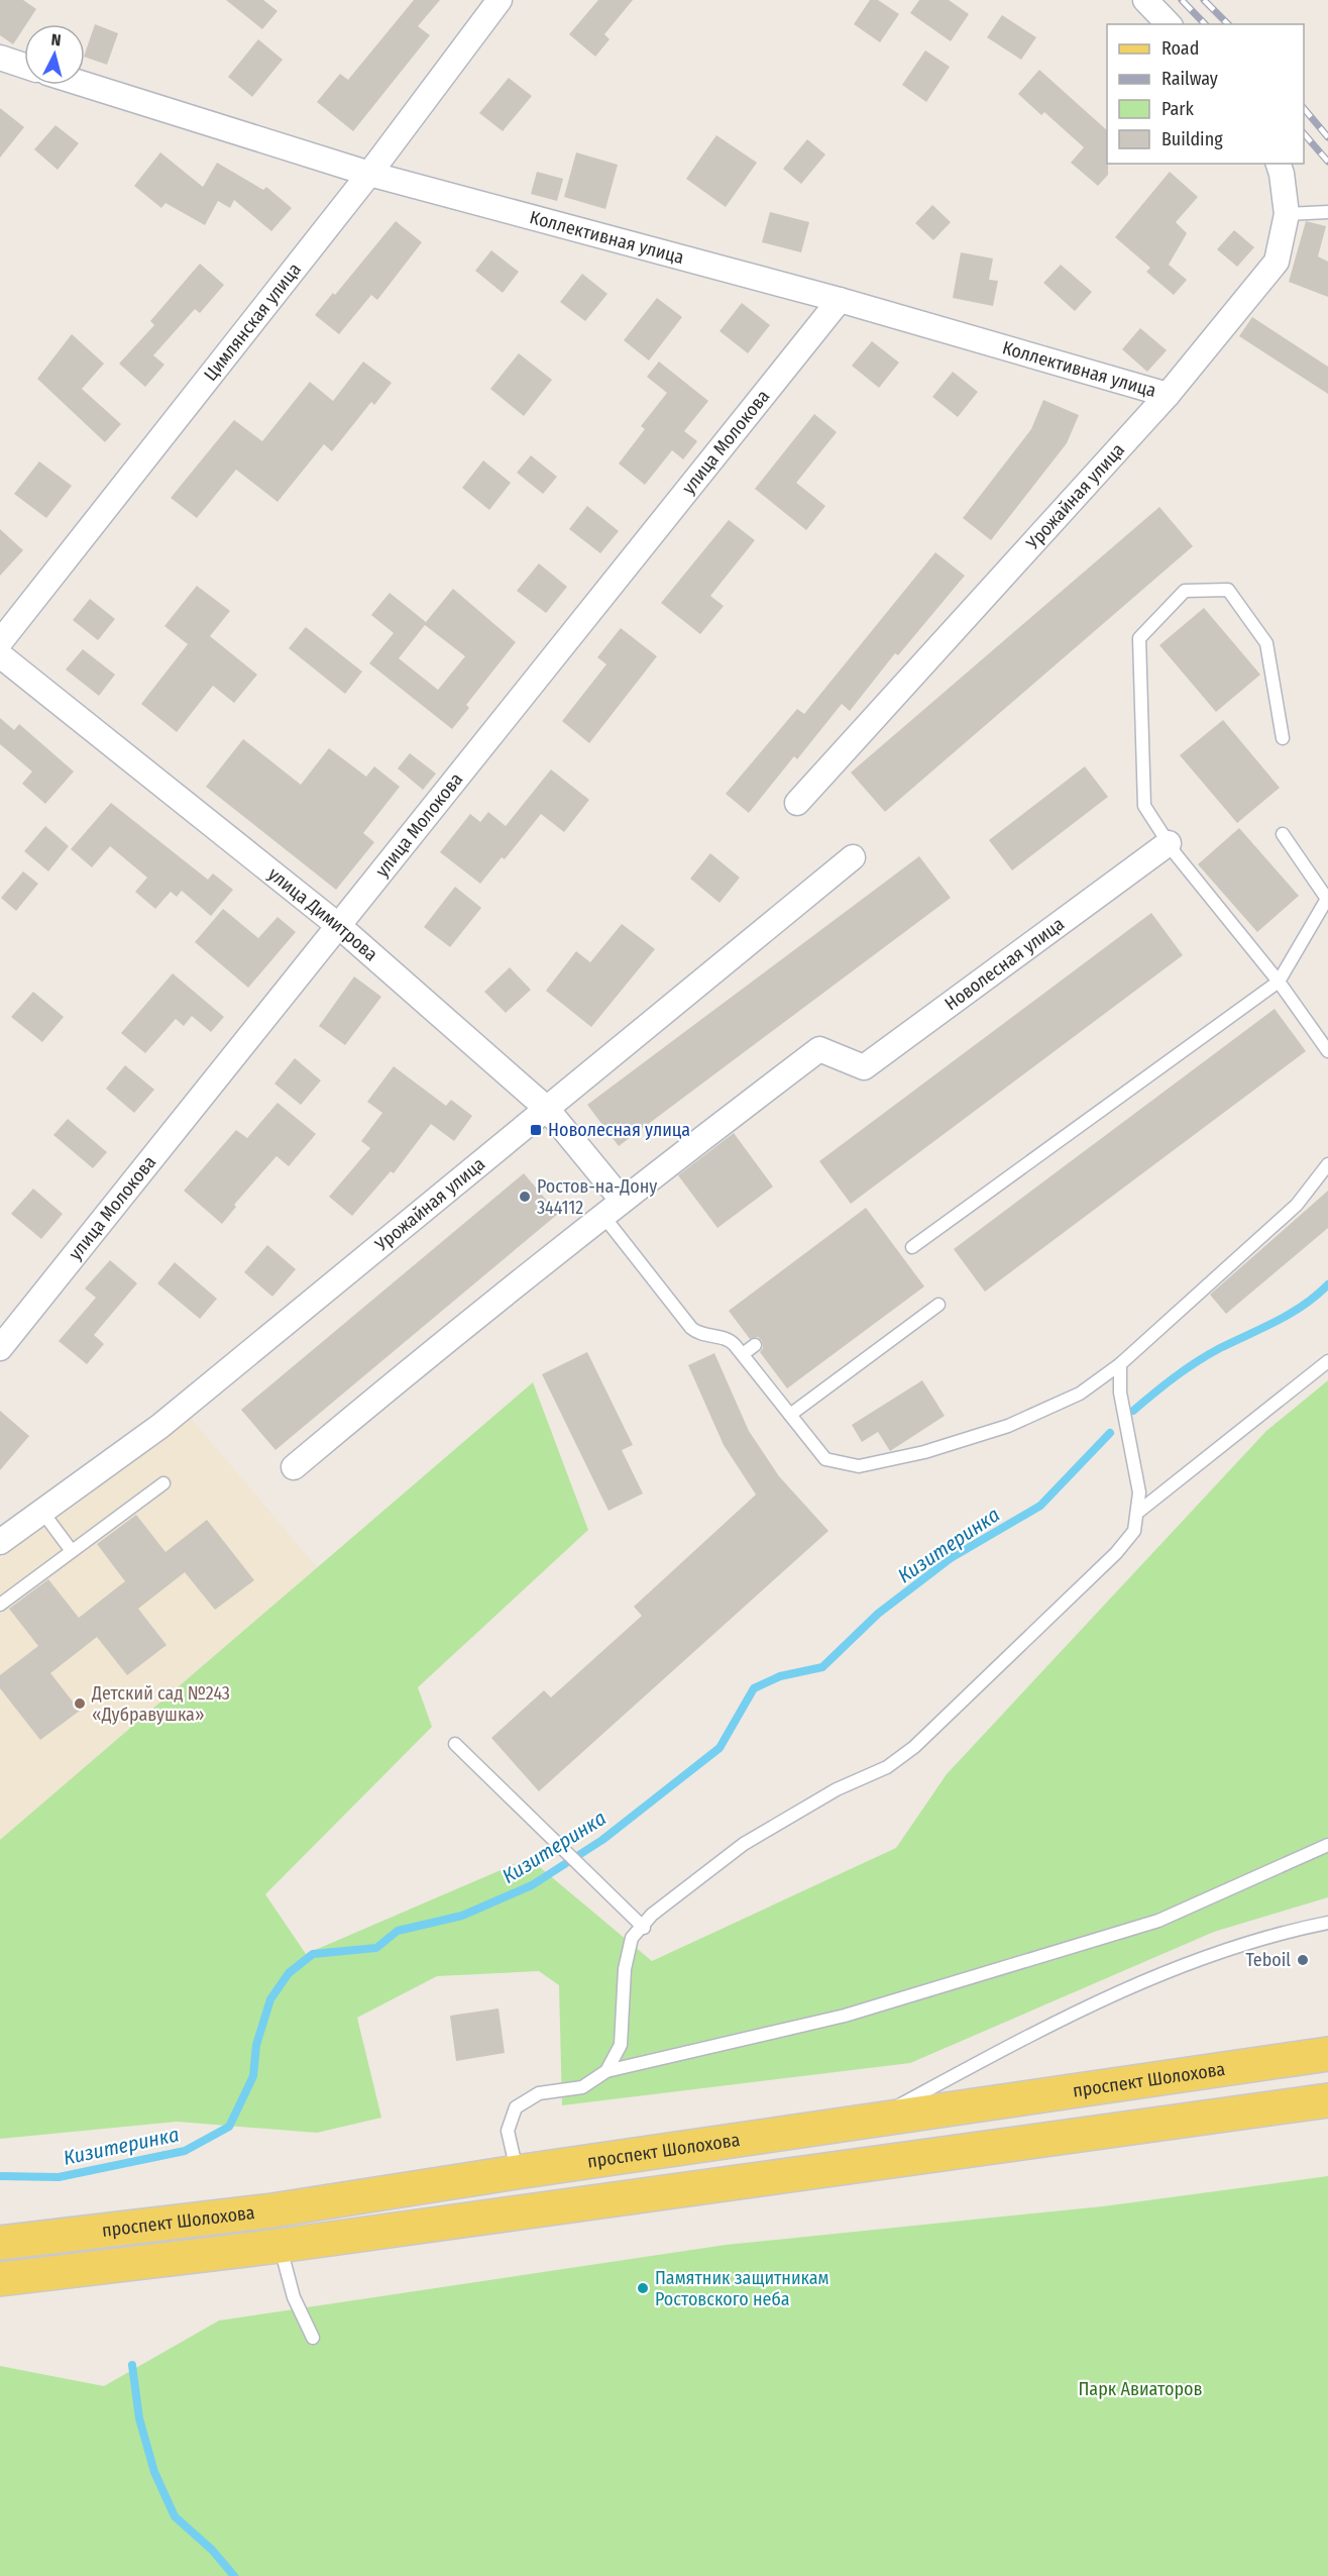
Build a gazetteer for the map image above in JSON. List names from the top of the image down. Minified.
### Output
{"streets":{"main road":["проспект Шолохова"],"street":["Коллективная улица","Цимлянская улица","улица Молокова","Урожайная улица","улица Димитрова","Новолесная улица"]},"crossings":[["Коллективная улица","Цимлянская улица"],["Коллективная улица","улица Молокова"],["Коллективная улица","Урожайная улица"],["улица Молокова","улица Димитрова"],["Урожайная улица","улица Димитрова"],["улица Димитрова","Новолесная улица"]],"water":["Кизитеринка"],"parks":["Парк Авиаторов"],"places":{"transit":["Новолесная улица"],"other":["Ростов-на-Дону 344112","Детский сад №243 «Дубравушка»","Teboil","Памятник защитникам Ростовского неба"]},"legend":["Road","Railway","Park","Building"],"north":"top"}
